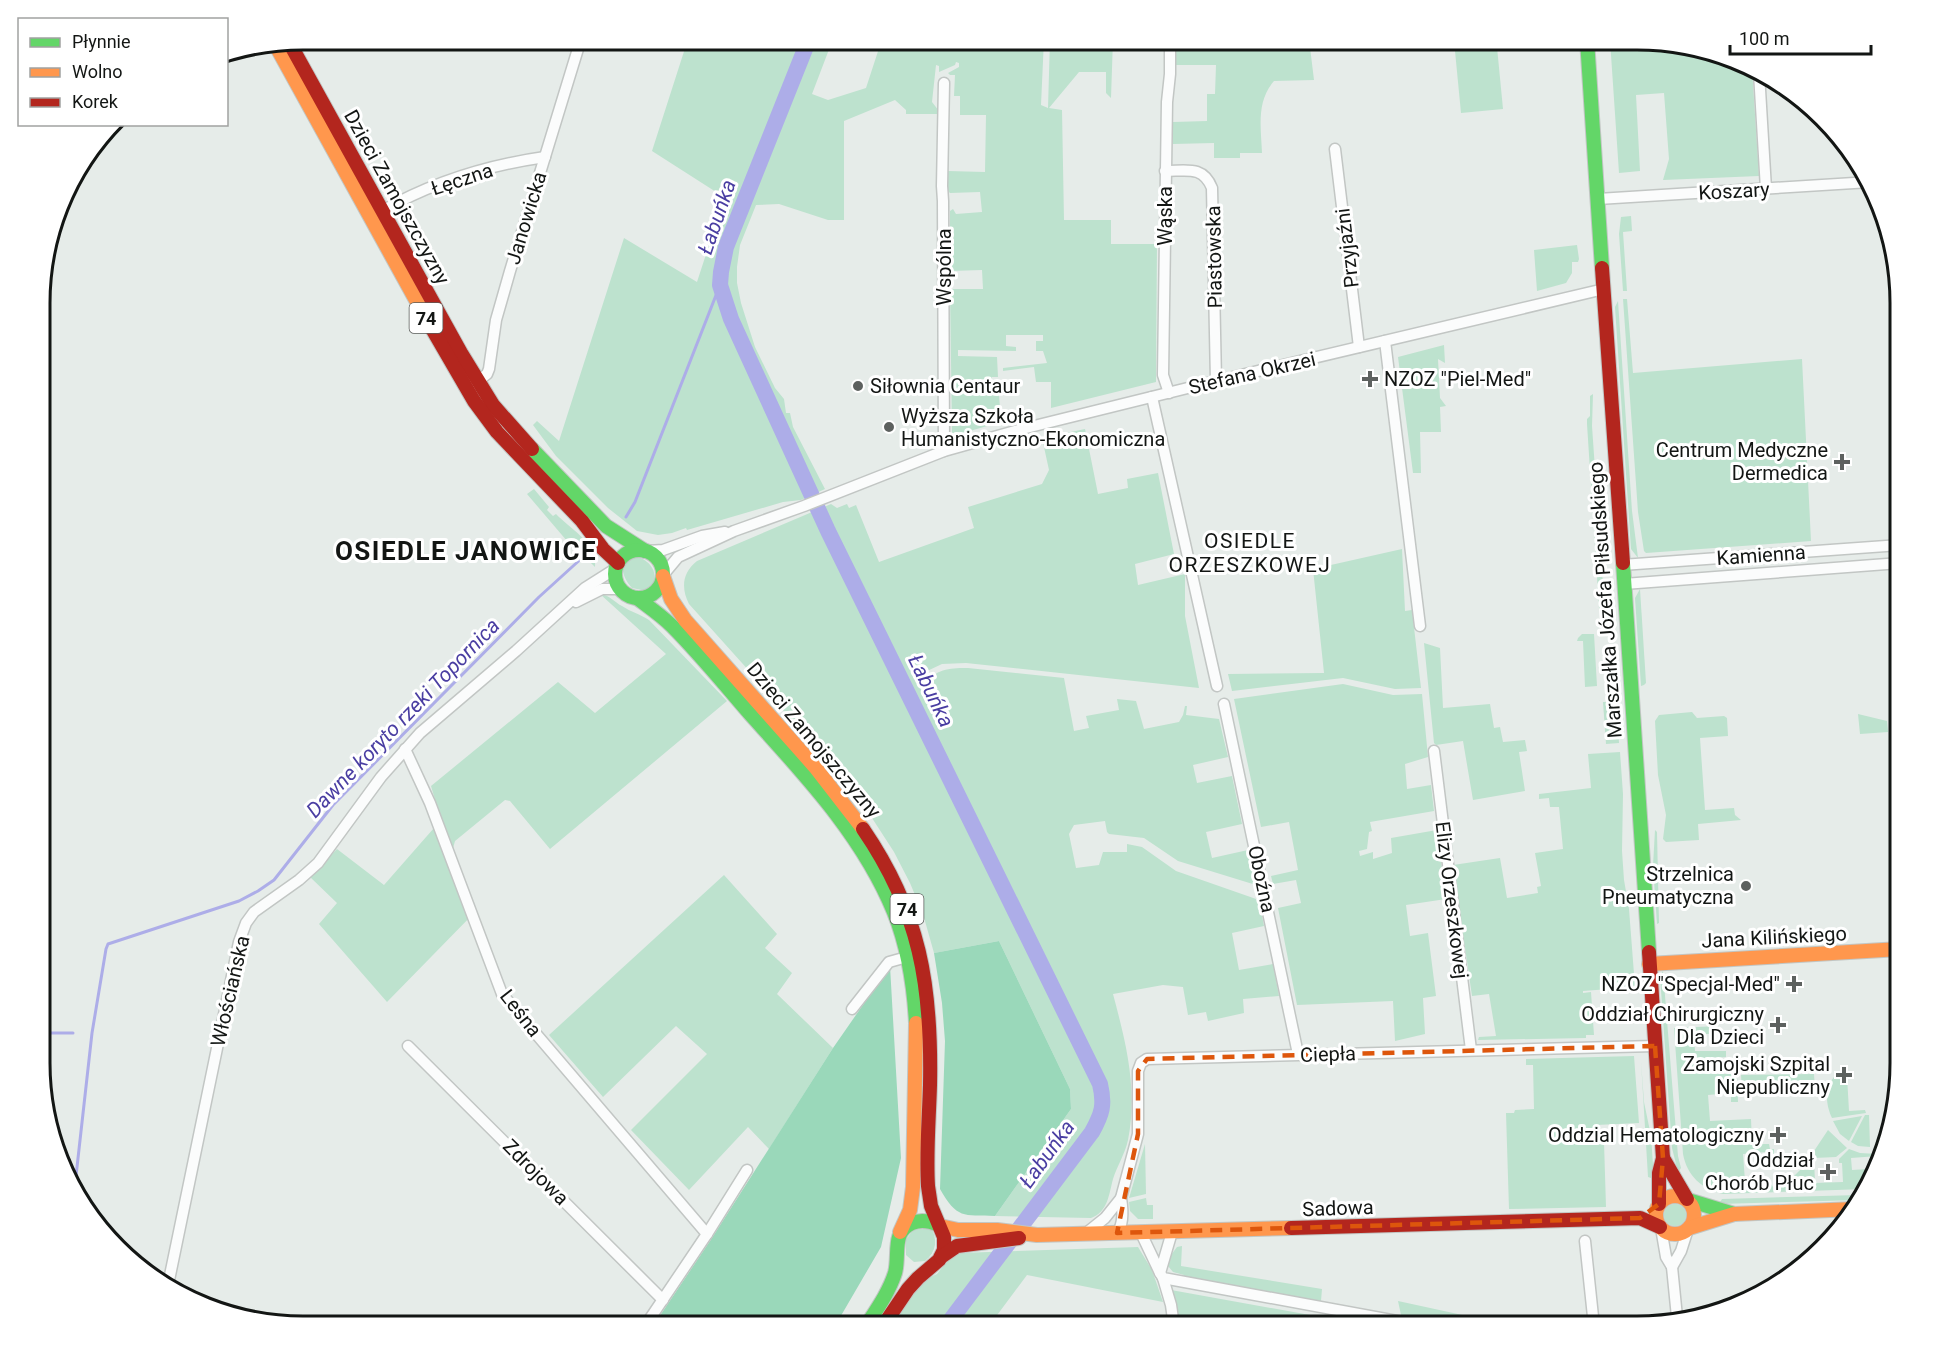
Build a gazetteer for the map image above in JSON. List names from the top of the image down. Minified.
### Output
{"streets":{"main road":["Dzieci Zamojszczyzny","74","Marszałka Józefa Piłsudskiego","Jana Kilińskiego","Sadowa"],"street":["Łęczna","Koszary","Wąska","Janowicka","Przyjaźni","Piastowska","Wspólna","Stefana Okrzei","Kamienna","Oboźna","Elizy Orzeszkowej","Włościańska","Leśna","Ciepła","Zdrojowa"]},"crossings":[["Łęczna","Dzieci Zamojszczyzny"],["Łęczna","Janowicka"],["Koszary","Marszałka Józefa Piłsudskiego"],["Dzieci Zamojszczyzny","Janowicka"],["Dzieci Zamojszczyzny","74"],["Dzieci Zamojszczyzny","Stefana Okrzei"],["Dzieci Zamojszczyzny","Włościańska"],["Dzieci Zamojszczyzny","Sadowa"],["Wąska","Piastowska"],["Wąska","Stefana Okrzei"],["Przyjaźni","Stefana Okrzei"],["Piastowska","Stefana Okrzei"],["Wspólna","Stefana Okrzei"],["74","Stefana Okrzei"],["74","Włościańska"],["74","Sadowa"],["Stefana Okrzei","Marszałka Józefa Piłsudskiego"],["Stefana Okrzei","Włościańska"],["Kamienna","Marszałka Józefa Piłsudskiego"],["Marszałka Józefa Piłsudskiego","Jana Kilińskiego"],["Marszałka Józefa Piłsudskiego","Ciepła"],["Marszałka Józefa Piłsudskiego","Sadowa"],["Oboźna","Ciepła"],["Elizy Orzeszkowej","Ciepła"],["Włościańska","Leśna"],["Ciepła","Sadowa"]],"districts":["OSIEDLE ORZESZKOWEJ","OSIEDLE JANOWICE"],"water":["Łabuńka","Dawne koryto rzeki Topornica"],"places":{"health":["NZOZ \"Piel-Med\"","Centrum Medyczne Dermedica","NZOZ \"Specjal-Med\"","Oddział Chirurgiczny Dla Dzieci","Zamojski Szpital Niepubliczny","Oddzial Hematologiczny","Oddział Chorób Płuc"],"other":["Siłownia Centaur","Wyższa Szkoła Humanistyczno-Ekonomiczna","Strzelnica Pneumatyczna"]},"legend":["Płynnie","Wolno","Korek"],"scale_bar":"100 m"}
